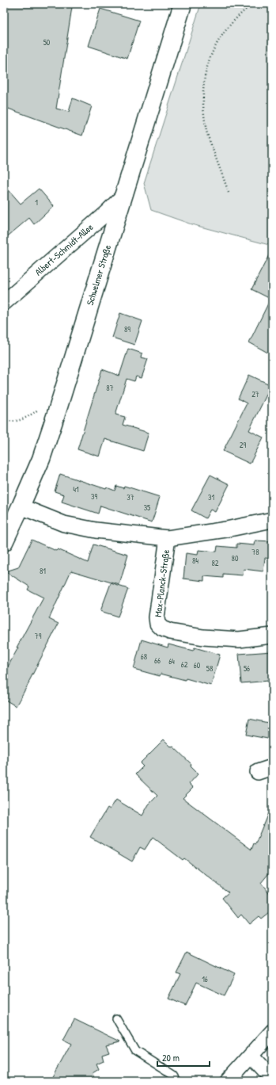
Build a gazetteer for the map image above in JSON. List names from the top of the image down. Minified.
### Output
{"streets":{"street":["Albert-Schmidt-Allee","Schwelmer Straße","Max-Planck-Straße"]},"crossings":[["Albert-Schmidt-Allee","Schwelmer Straße"],["Schwelmer Straße","Max-Planck-Straße"]],"house_numbers":["50","1","89","87","27","29","41","39","37","31","35","78","80","84","82","81","79","68","66","64","62","60","58","56","16"],"scale_bar":"20 m"}
